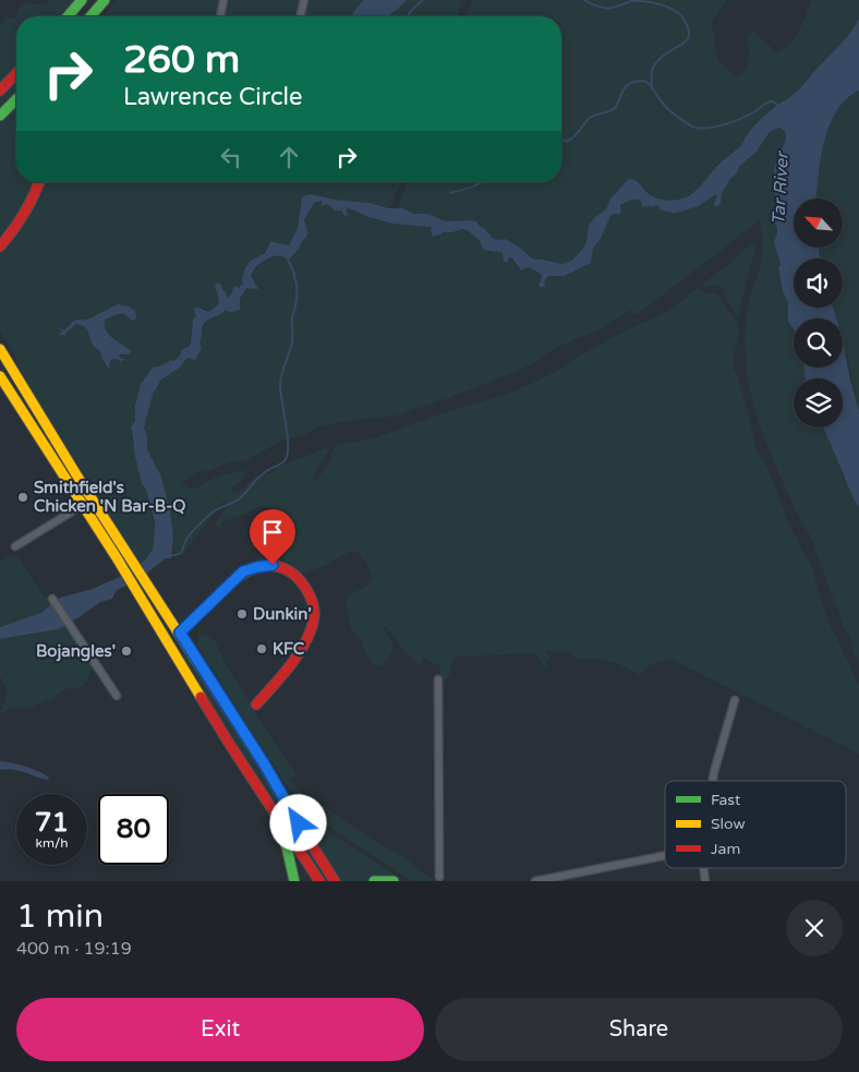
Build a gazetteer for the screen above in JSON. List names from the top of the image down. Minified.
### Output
{"water":["Tar River"],"places":["Smithfield's Chicken 'N Bar-B-Q","Dunkin'","KFC","Bojangles'"],"legend":["Fast","Slow","Jam"],"north":"top left","page":{"turn":["260 m","Lawrence Circle"],"speed":"71 km/h","limit":"80","heading":["1 min","400 m · 19:19"],"buttons":["Exit","Share"]}}
